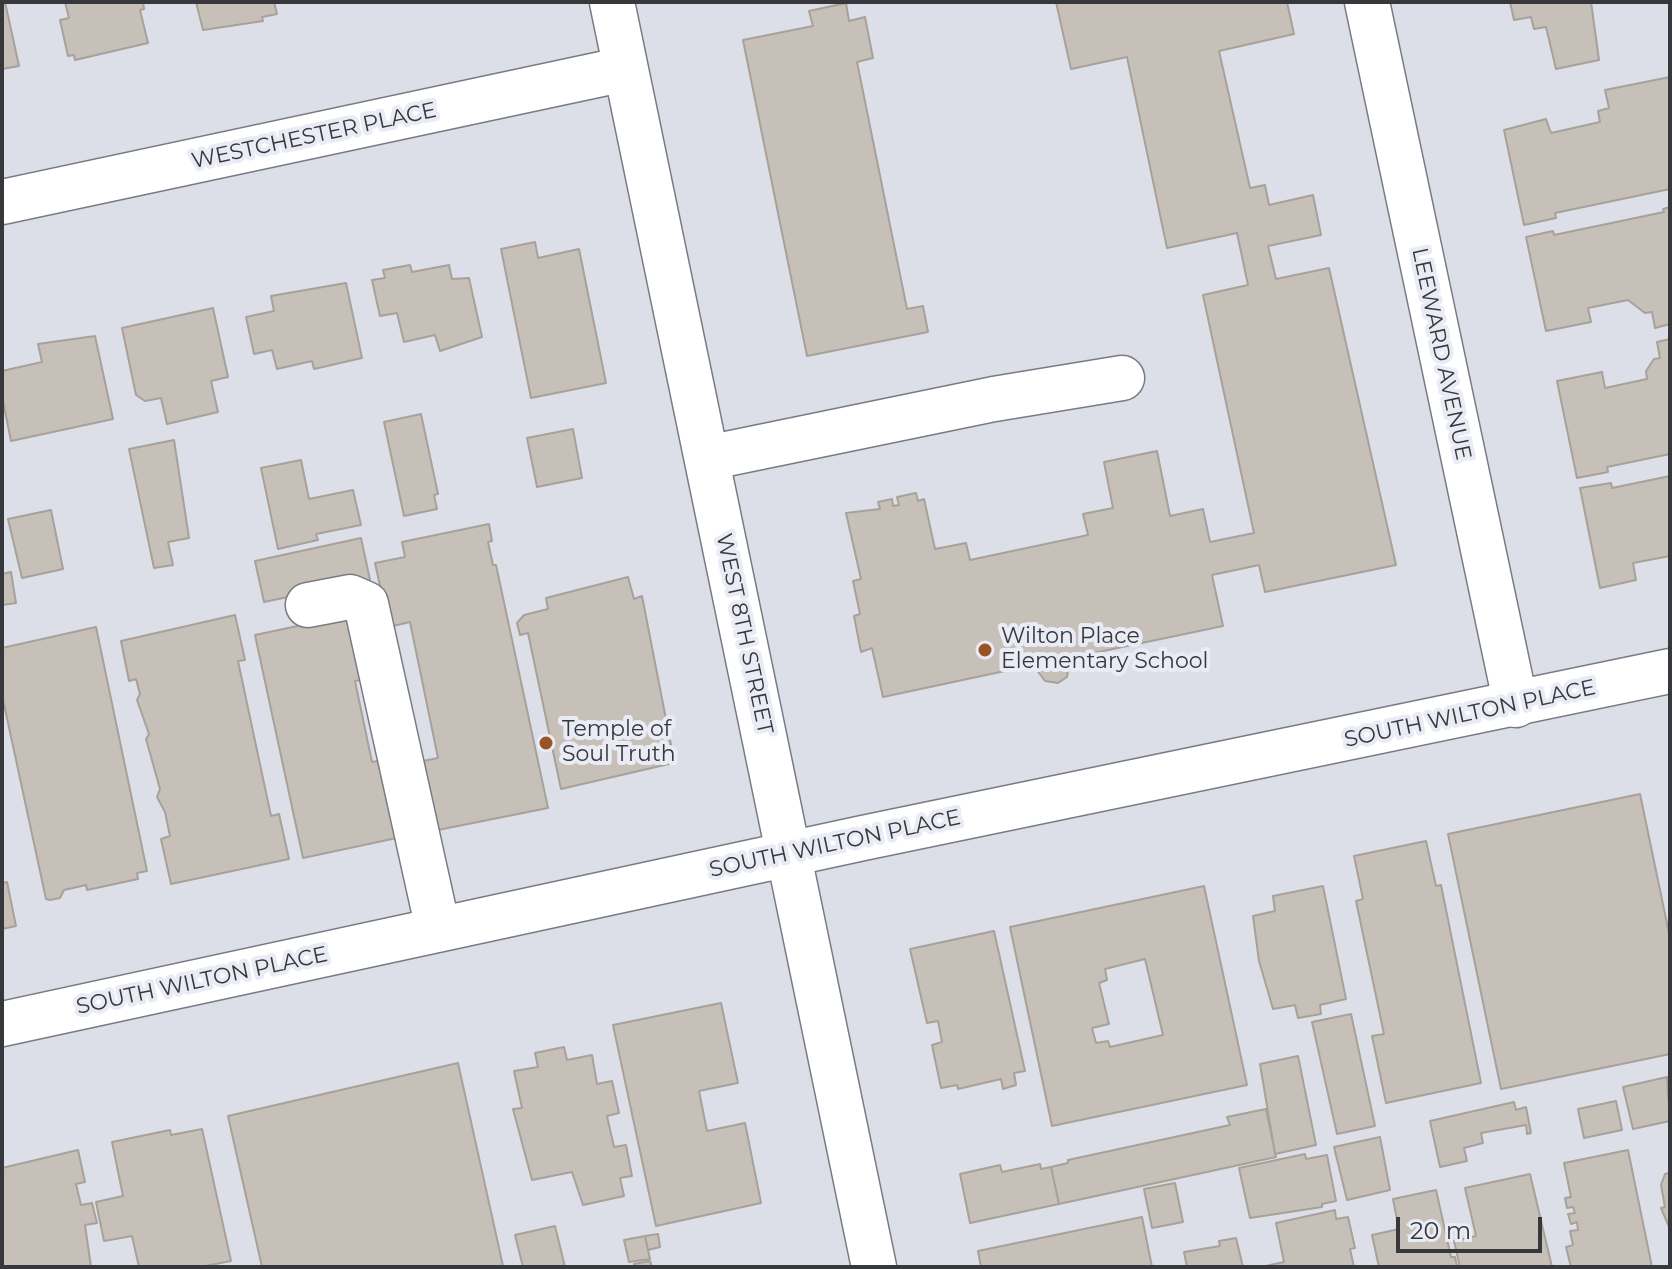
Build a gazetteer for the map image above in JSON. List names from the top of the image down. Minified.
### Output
{"streets":{"main road":["WESTCHESTER PLACE","LEEWARD AVENUE","WEST 8TH STREET","SOUTH WILTON PLACE"]},"crossings":[["WESTCHESTER PLACE","WEST 8TH STREET"],["LEEWARD AVENUE","SOUTH WILTON PLACE"],["WEST 8TH STREET","SOUTH WILTON PLACE"]],"places":["Wilton Place Elementary School","Temple of Soul Truth"],"scale_bar":"20 m"}
